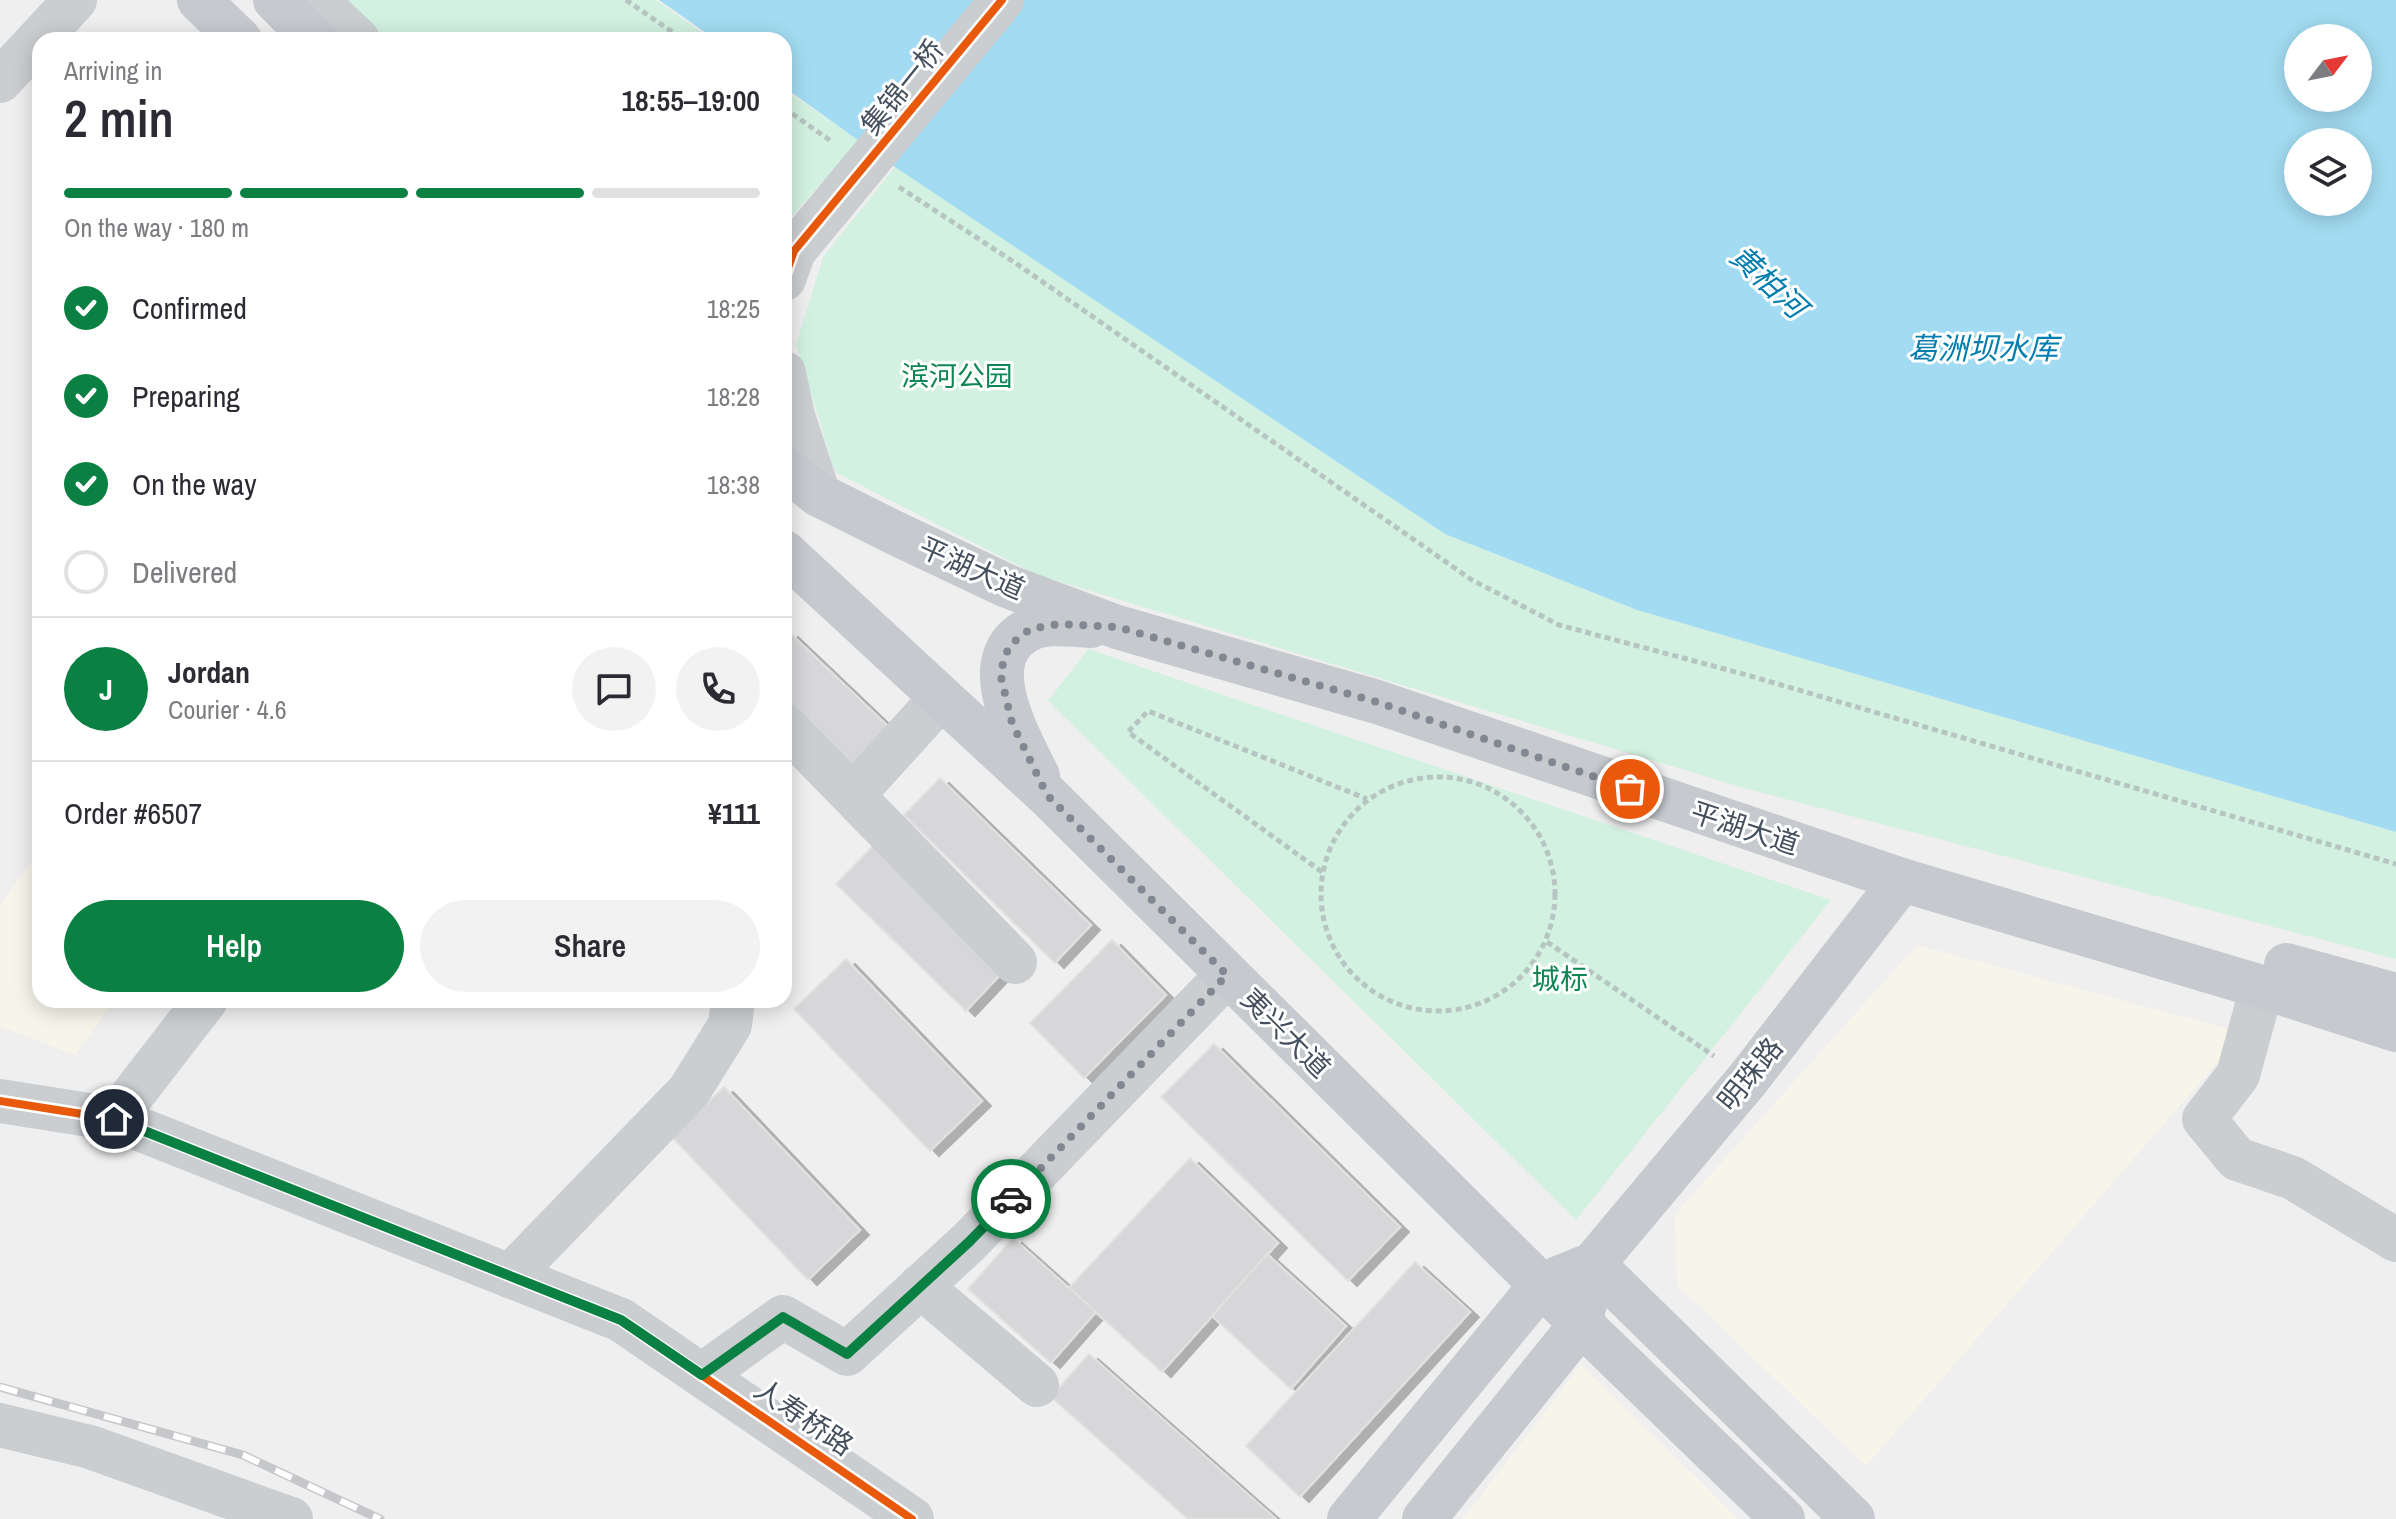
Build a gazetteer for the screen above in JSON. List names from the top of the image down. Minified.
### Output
{"streets":{"main road":["平湖大道","夷兴大道","明珠路"],"street":["集锦一桥","人寿桥路"]},"crossings":[["平湖大道","明珠路"],["夷兴大道","明珠路"]],"water":["黄柏河","葛洲坝水库"],"parks":["滨河公园","城标"],"north":"top right","page":{"heading":["2 min","Arriving in","18:55–19:00"],"panel":["Jordan","Courier · 4.6","Order #6507","¥111"],"bar":"On the way · 180 m","list":[["Confirmed","18:25"],["Preparing","18:28"],["On the way","18:38"],"Delivered"],"round":"J","buttons":["Help","Share"]}}
